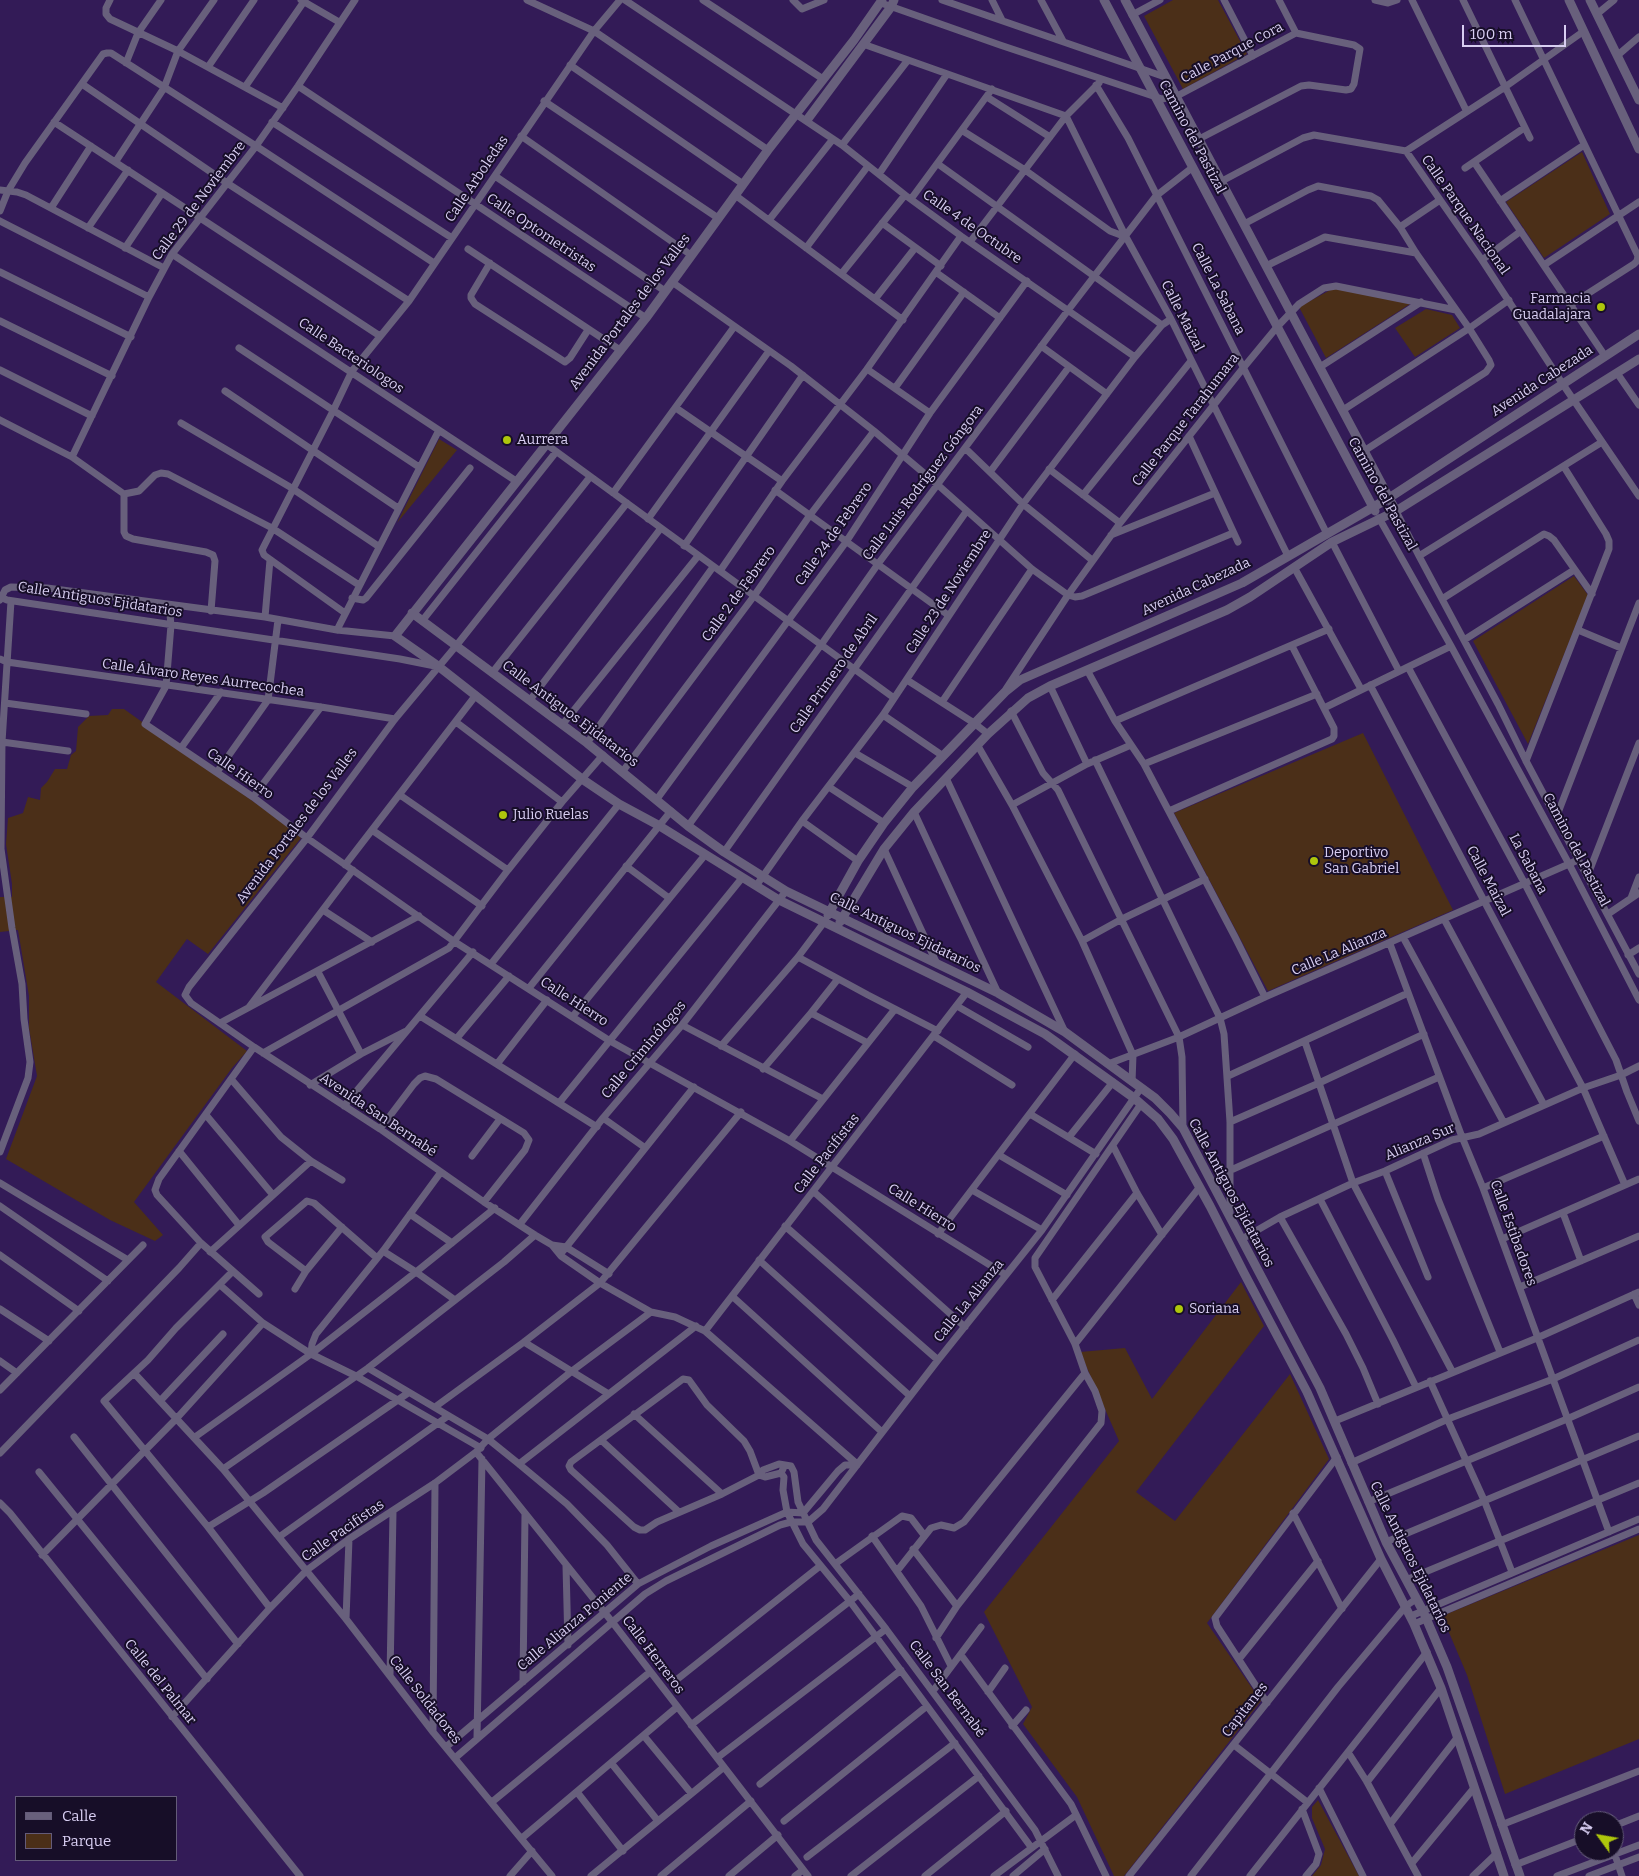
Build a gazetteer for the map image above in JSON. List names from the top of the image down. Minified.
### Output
{"streets":{"street":["Calle Parque Cora","Camino del Pastizal","Calle Arboledas","Calle 29 de Noviembre","Calle Parque Nacional","Calle 4 de Octubre","Calle Optometristas","Calle La Sabana","Avenida Portales de los Valles","Calle Maizal","Calle Bacteriologos","Avenida Cabezada","Calle Parque Tarahumara","Calle Luis Rodríguez Góngora","Calle 24 de Febrero","Calle 23 de Noviembre","Calle 2 de Febrero","Calle Antiguos Ejidatarios","Calle Primero de Abril","Calle Álvaro Reyes Aurrecochea","Calle Hierro","La Sabana","Calle La Alianza","Calle Criminólogos","Avenida San Bernabé","Alianza Sur","Calle Pacifistas","Calle Estibadores","Calle Alianza Poniente","Calle Herreros","Calle del Palmar","Calle San Bernabé","Calle Soldadores","Capitanes"]},"crossings":[["Calle Parque Cora","Camino del Pastizal"],["Camino del Pastizal","Calle Parque Nacional"],["Camino del Pastizal","Avenida Cabezada"],["Camino del Pastizal","Calle Parque Tarahumara"],["Camino del Pastizal","Calle Luis Rodríguez Góngora"],["Camino del Pastizal","Calle La Alianza"],["Calle Arboledas","Calle Optometristas"],["Calle Arboledas","Calle Bacteriologos"],["Calle 29 de Noviembre","Calle Optometristas"],["Calle 29 de Noviembre","Calle Bacteriologos"],["Calle Parque Nacional","Avenida Cabezada"],["Calle 4 de Octubre","Avenida Portales de los Valles"],["Calle 4 de Octubre","Calle Luis Rodríguez Góngora"],["Calle 4 de Octubre","Calle 24 de Febrero"],["Calle 4 de Octubre","Calle 23 de Noviembre"],["Calle Optometristas","Avenida Portales de los Valles"],["Calle La Sabana","Avenida Cabezada"],["Calle La Sabana","Calle Parque Tarahumara"],["Calle La Sabana","Calle Luis Rodríguez Góngora"],["Avenida Portales de los Valles","Calle Bacteriologos"],["Avenida Portales de los Valles","Calle Antiguos Ejidatarios"],["Avenida Portales de los Valles","Calle Álvaro Reyes Aurrecochea"],["Avenida Portales de los Valles","Calle Hierro"],["Avenida Portales de los Valles","Avenida San Bernabé"],["Calle Maizal","Avenida Cabezada"],["Calle Maizal","Calle Parque Tarahumara"],["Calle Maizal","Calle Luis Rodríguez Góngora"],["Calle Maizal","Calle 23 de Noviembre"],["Calle Maizal","Calle La Alianza"],["Calle Maizal","Alianza Sur"],["Avenida Cabezada","Calle Parque Tarahumara"],["Avenida Cabezada","Calle Antiguos Ejidatarios"],["Calle Luis Rodríguez Góngora","Calle Antiguos Ejidatarios"],["Calle 24 de Febrero","Calle Antiguos Ejidatarios"],["Calle 23 de Noviembre","Calle Antiguos Ejidatarios"],["Calle 2 de Febrero","Calle Antiguos Ejidatarios"],["Calle Antiguos Ejidatarios","Calle Primero de Abril"],["Calle Antiguos Ejidatarios","Calle La Alianza"],["Calle Antiguos Ejidatarios","Calle Criminólogos"],["Calle Antiguos Ejidatarios","Alianza Sur"],["Calle Antiguos Ejidatarios","Calle Pacifistas"],["Calle Antiguos Ejidatarios","Capitanes"],["Calle Álvaro Reyes Aurrecochea","Calle Hierro"],["Calle Hierro","Calle La Alianza"],["Calle Hierro","Calle Criminólogos"],["Calle Hierro","Calle Pacifistas"],["La Sabana","Calle La Alianza"],["La Sabana","Alianza Sur"],["Calle La Alianza","Avenida San Bernabé"],["Calle La Alianza","Calle Estibadores"],["Calle La Alianza","Calle San Bernabé"],["Calle Criminólogos","Avenida San Bernabé"],["Avenida San Bernabé","Calle Pacifistas"],["Alianza Sur","Calle Estibadores"],["Calle Pacifistas","Calle Herreros"],["Calle Pacifistas","Calle del Palmar"],["Calle Pacifistas","Calle Soldadores"],["Calle Alianza Poniente","Calle Herreros"],["Calle Alianza Poniente","Calle San Bernabé"],["Calle Alianza Poniente","Calle Soldadores"]],"places":["Farmacia Guadalajara","Aurrera","Julio Ruelas","Deportivo San Gabriel","Soriana"],"legend":["Calle","Parque"],"scale_bar":"100 m","north":"top left"}
